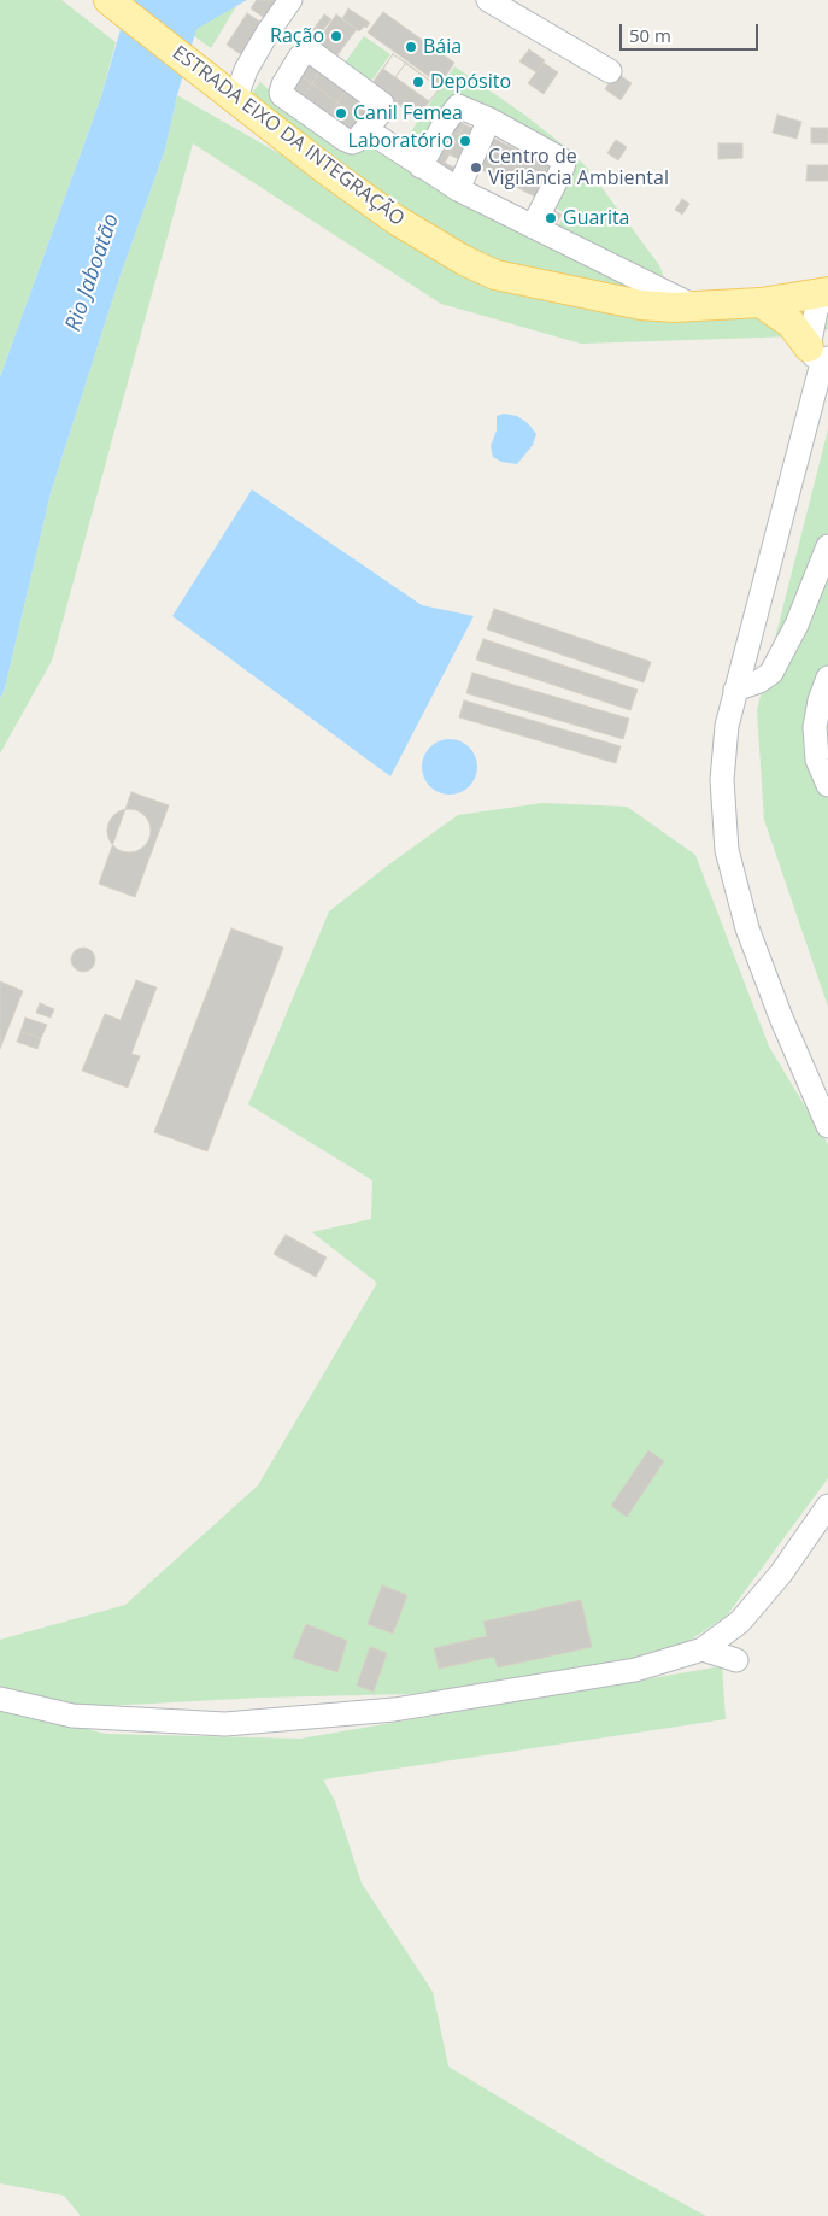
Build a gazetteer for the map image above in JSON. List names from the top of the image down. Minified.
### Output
{"streets":{"main road":["ESTRADA EIXO DA INTEGRAÇÃO"]},"water":["Rio Jaboatão"],"places":["Ração","Báia","Depósito","Canil Femea","Laboratório","Centro de Vigilância Ambiental","Guarita"],"scale_bar":"50 m"}
